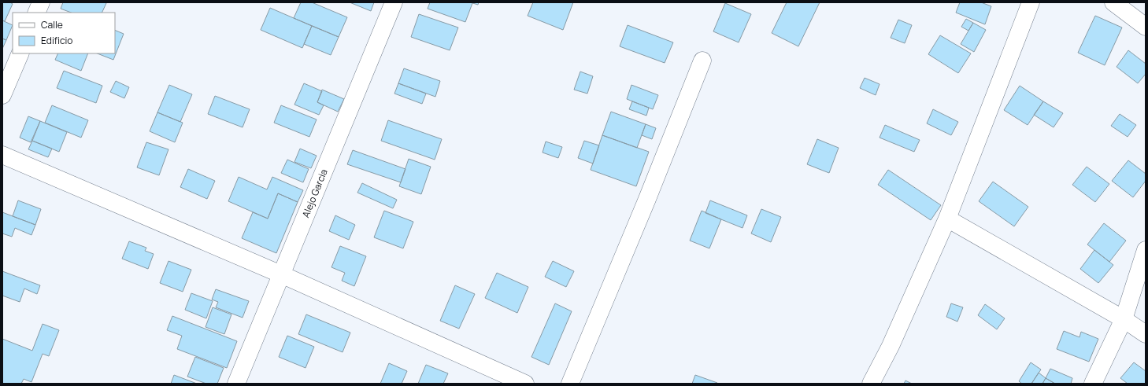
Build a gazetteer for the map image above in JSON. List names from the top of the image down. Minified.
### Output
{"streets":{"street":["Alejo Garcia"]},"legend":["Calle","Edificio"]}
